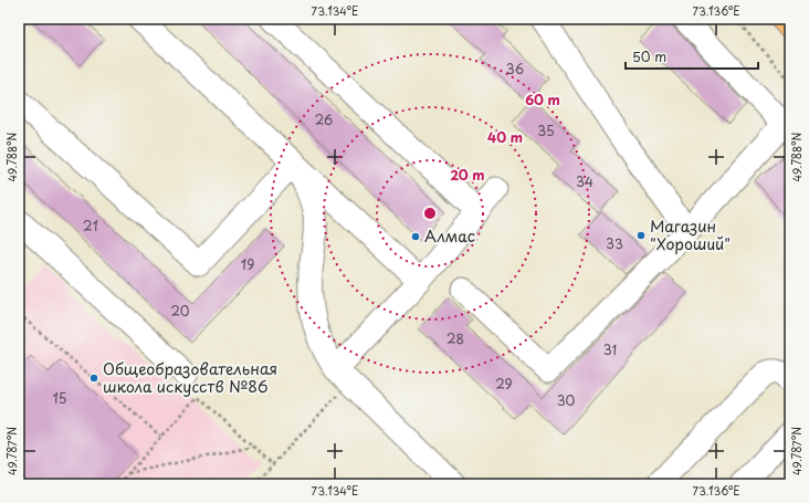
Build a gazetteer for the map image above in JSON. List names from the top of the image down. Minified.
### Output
{"places":["Магазин \"Хороший\"","Алмас","Общеобразовательная школа искусств №86"],"house_numbers":["36","26","35","34","21","33","19","20","28","31","29","15","30"],"scale_bar":"50 m","coordinates":["73.134°E","73.136°E","49.788°N","49.787°N"],"rings":["60 m","40 m","20 m"]}
